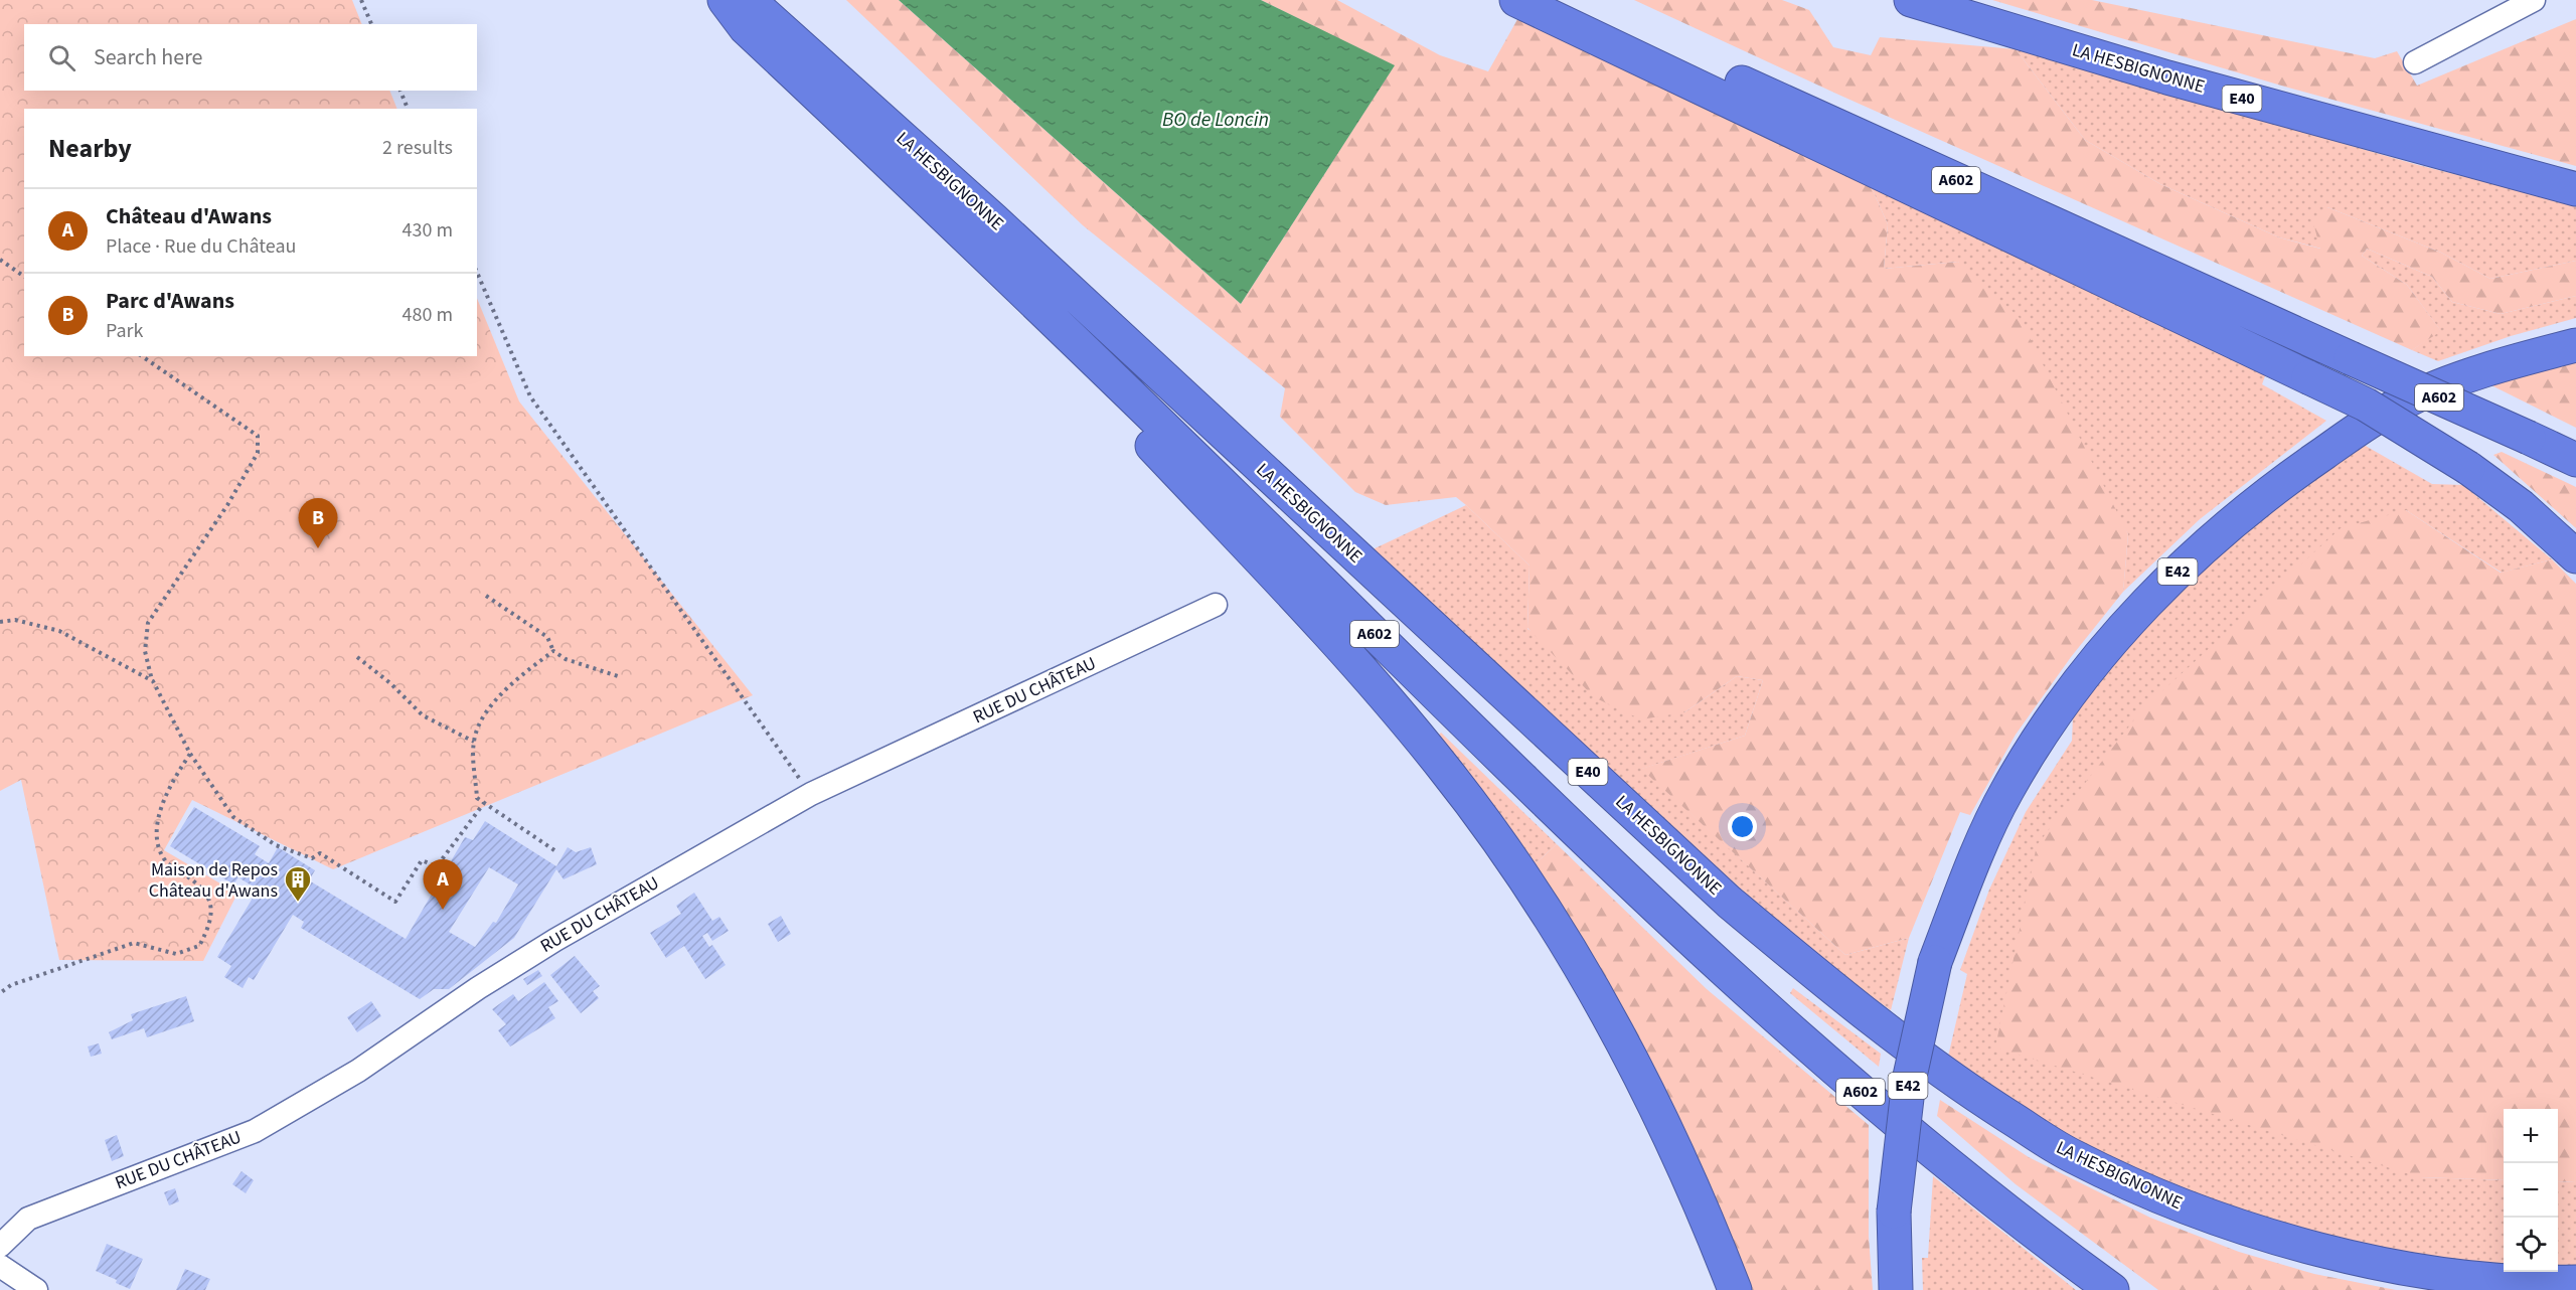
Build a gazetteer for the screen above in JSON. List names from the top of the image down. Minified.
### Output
{"streets":{"highway":["LA HESBIGNONNE","E40","A602","E42"],"street":["RUE DU CHÂTEAU"]},"water":["BO de Loncin"],"places":{"building":["Maison de Repos Château d'Awans"]},"page":{"search":"Search here","heading":["Nearby","2 results"],"list":[{"mark":"A","name":"Château d'Awans","note":"Place · Rue du Château","value":"430 m"},{"mark":"B","name":"Parc d'Awans","note":"Park","value":"480 m"}],"pins":["B","A"],"map_buttons":["+","−"]}}
